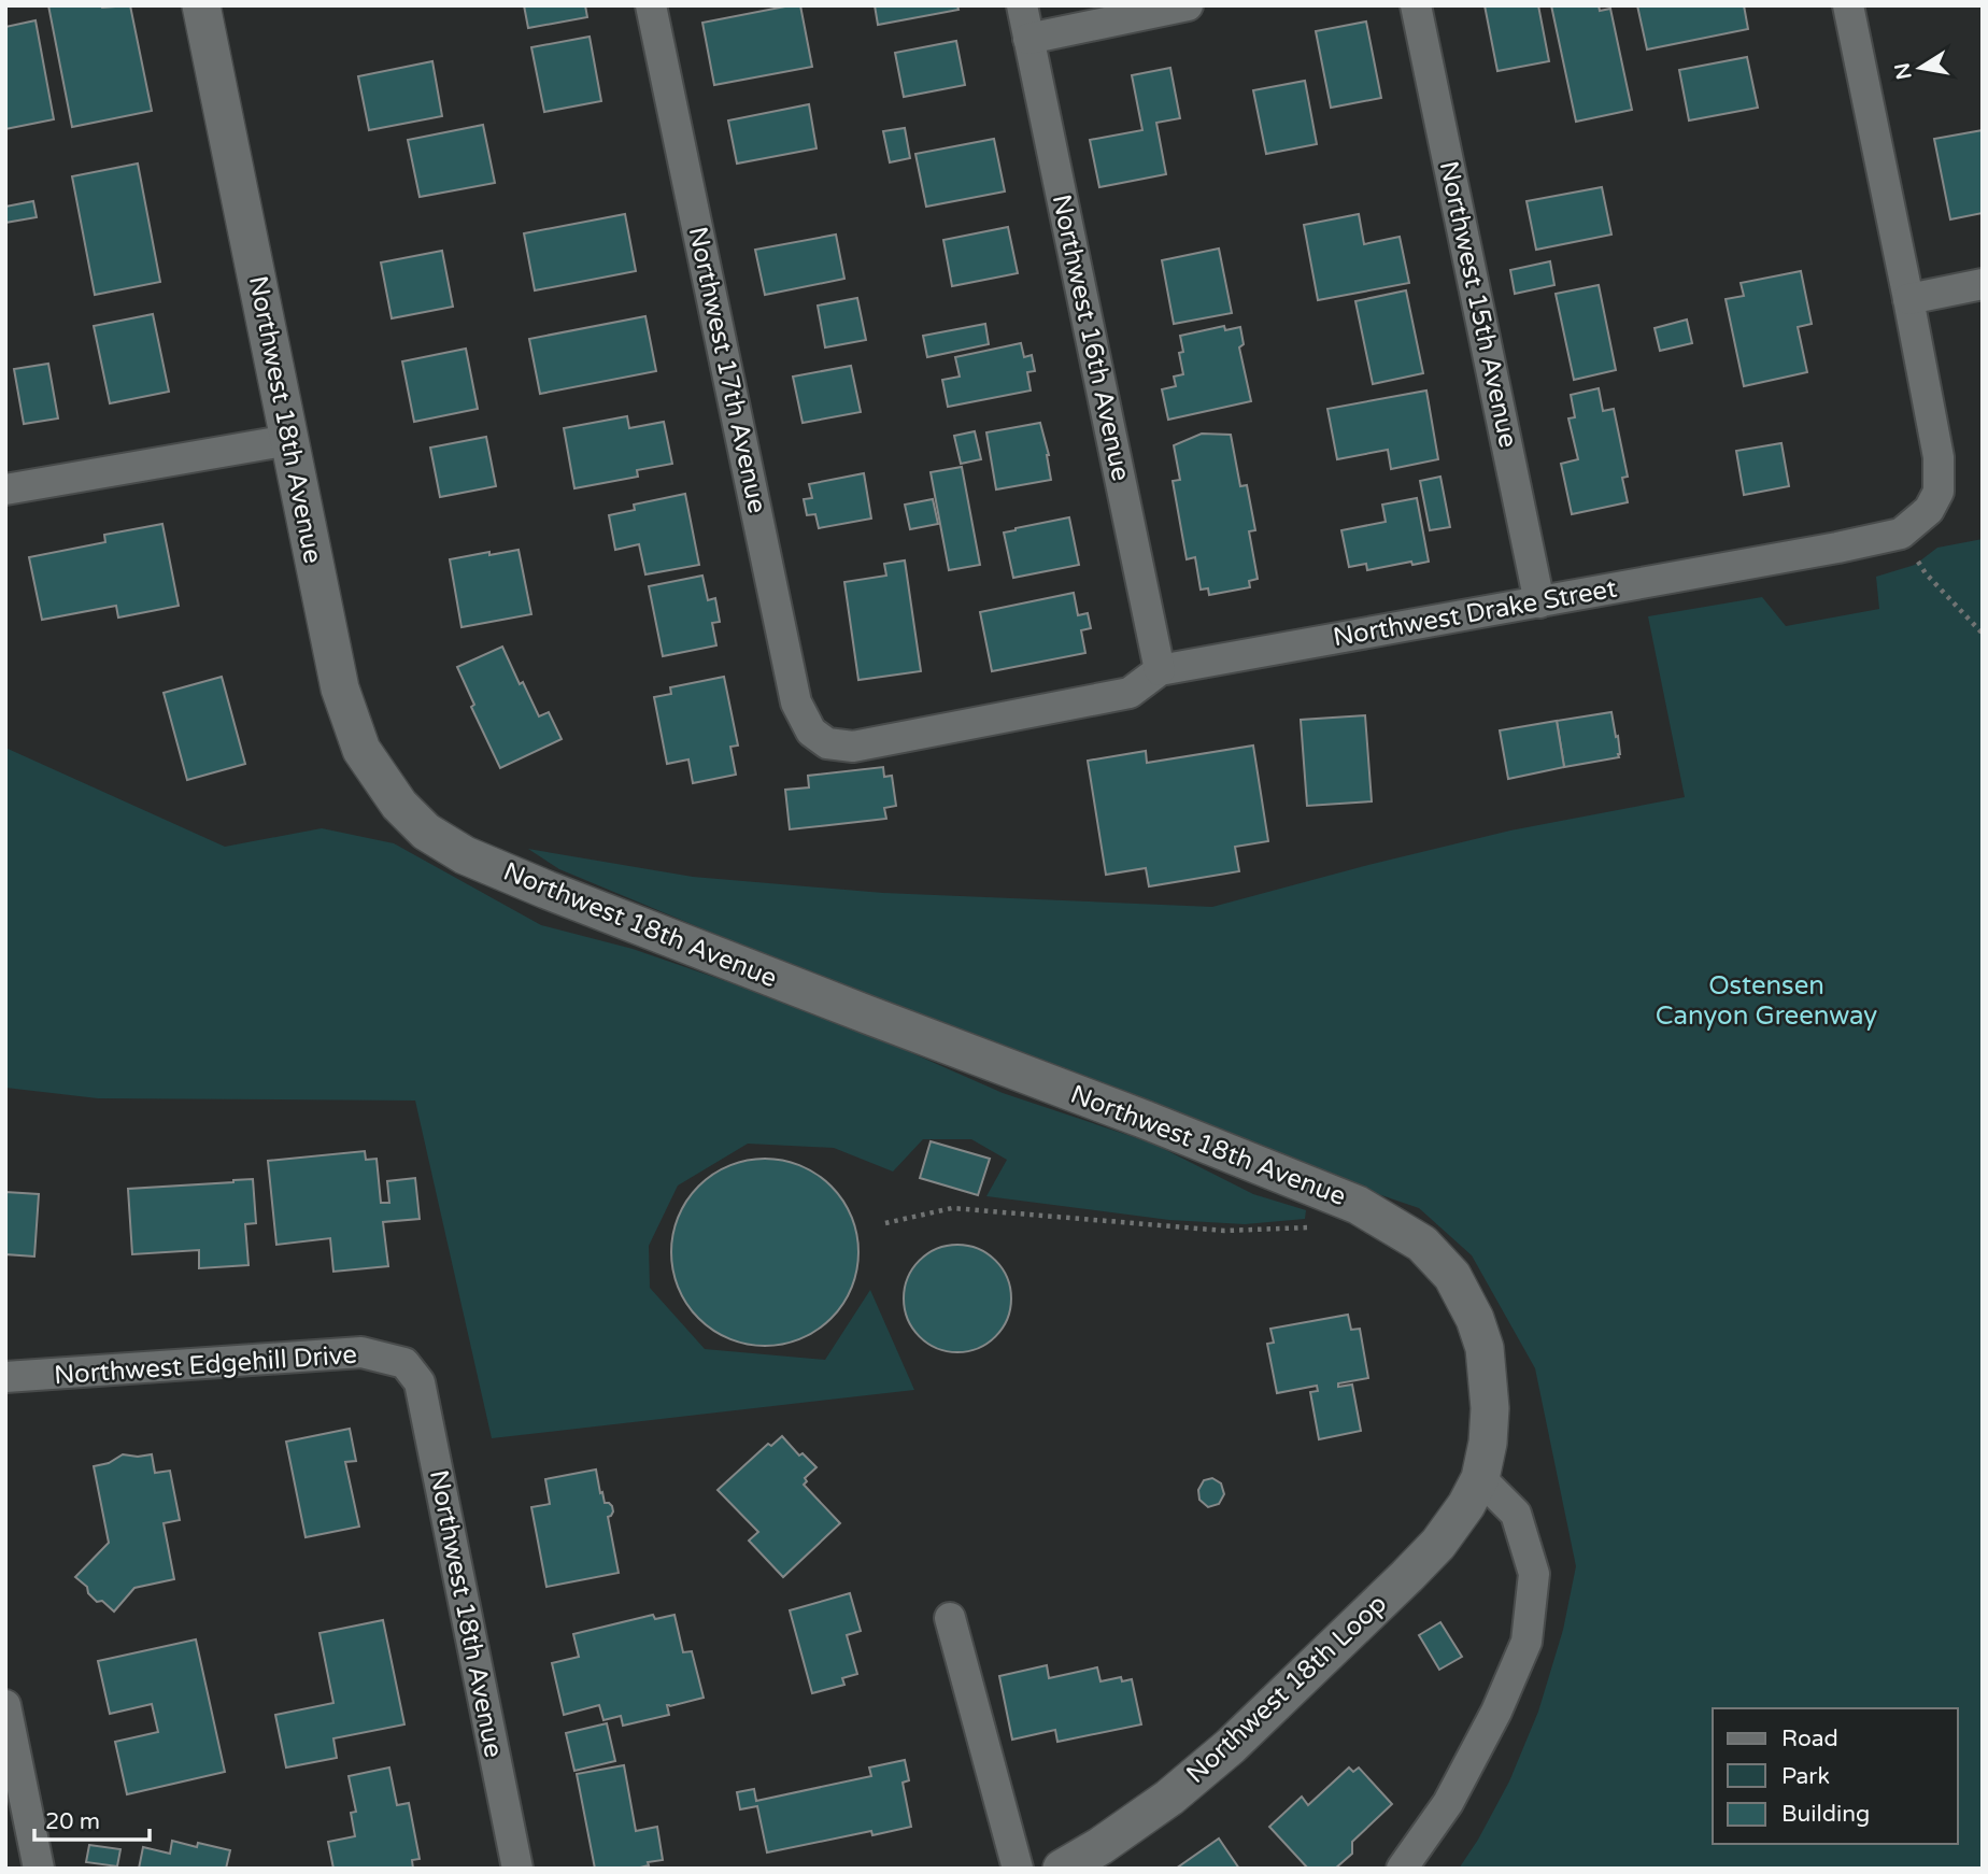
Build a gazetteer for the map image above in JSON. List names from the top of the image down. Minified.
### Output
{"streets":{"street":["Northwest 15th Avenue","Northwest 16th Avenue","Northwest 17th Avenue","Northwest 18th Avenue","Northwest Drake Street","Northwest Edgehill Drive","Northwest 18th Loop"]},"crossings":[["Northwest 15th Avenue","Northwest Drake Street"],["Northwest 16th Avenue","Northwest Drake Street"],["Northwest 17th Avenue","Northwest Drake Street"],["Northwest 18th Avenue","Northwest Edgehill Drive"],["Northwest 18th Avenue","Northwest 18th Loop"]],"parks":["Ostensen Canyon Greenway"],"legend":["Road","Park","Building"],"scale_bar":"20 m","north":"left"}
